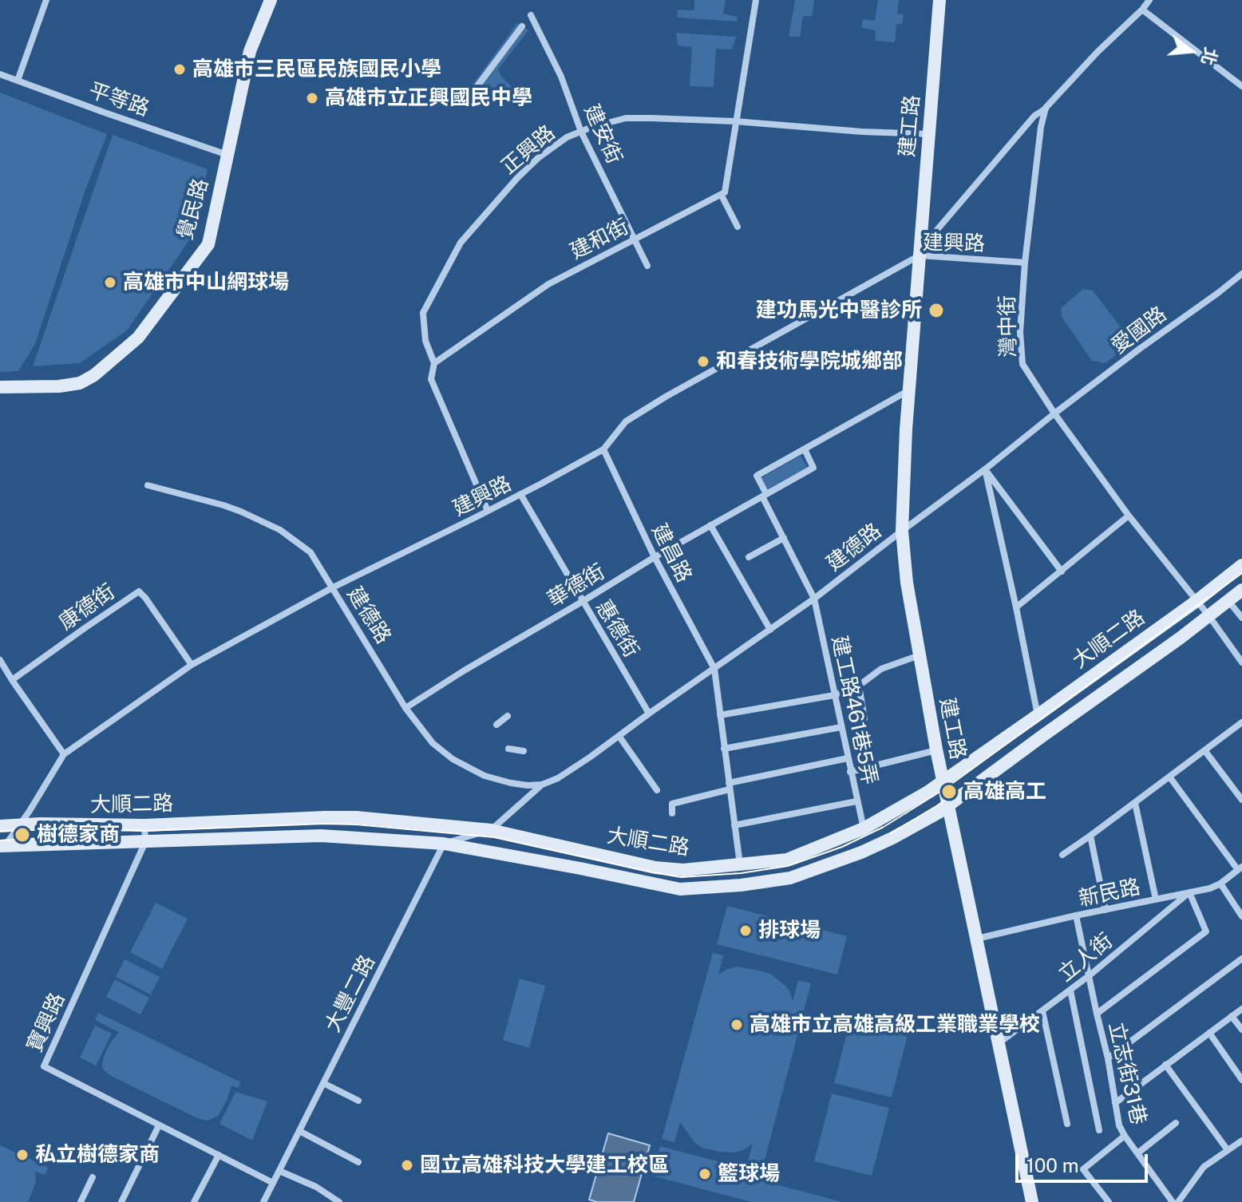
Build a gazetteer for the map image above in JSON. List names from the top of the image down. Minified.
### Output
{"streets":{"street":["平等路","建工路","建安街","正興路","覺民路","建和街","建興路","灣中街","愛國路","建德路","建昌路","華德街","康德街","惠德街","大順二路","建工路461巷5弄","新民路","立人街","大豐二路","寶興路","立志街31巷"]},"crossings":[["平等路","覺民路"],["建工路","正興路"],["建工路","建興路"],["建工路","建德路"],["建工路","大順二路"],["建工路","新民路"],["建工路","立人街"],["建安街","正興路"],["建安街","建和街"],["正興路","建和街"],["正興路","建興路"],["建興路","灣中街"],["建興路","建德路"],["建興路","建昌路"],["建興路","康德街"],["建興路","惠德街"],["建興路","大順二路"],["灣中街","愛國路"],["灣中街","大順二路"],["愛國路","建德路"],["建德路","建昌路"],["建德路","華德街"],["建德路","惠德街"],["建德路","大順二路"],["建德路","建工路461巷5弄"],["建昌路","華德街"],["華德街","惠德街"],["華德街","建工路461巷5弄"],["大順二路","建工路461巷5弄"],["大順二路","大豐二路"],["大順二路","寶興路"],["新民路","立人街"],["新民路","立志街31巷"],["立人街","立志街31巷"],["大豐二路","寶興路"]],"places":["高雄市三民區民族國民小學","高雄市立正興國民中學","高雄市中山網球場","建功馬光中醫診所","和春技術學院城鄉部","高雄高工","樹德家商","排球場","高雄市立高雄高級工業職業學校","私立樹德家商","國立高雄科技大學建工校區","籃球場"],"scale_bar":"100 m","north":"right"}
